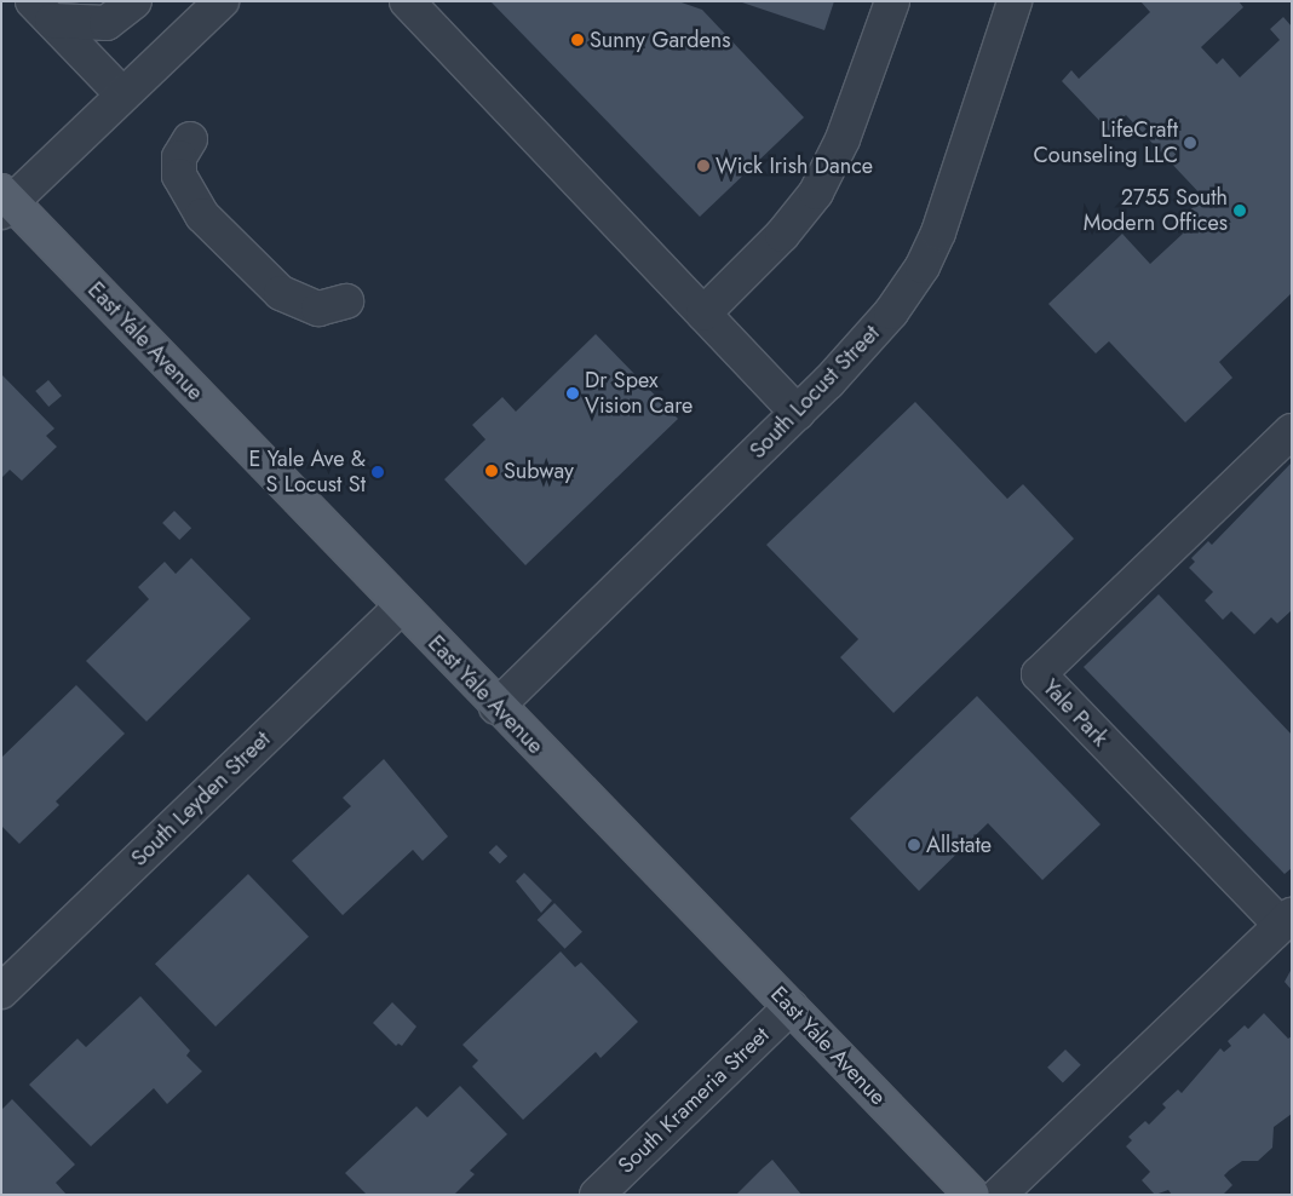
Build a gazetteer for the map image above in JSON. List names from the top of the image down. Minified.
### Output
{"streets":{"main road":["East Yale Avenue"],"street":["South Locust Street","Yale Park","South Leyden Street","South Krameria Street"]},"crossings":[["East Yale Avenue","South Locust Street"],["East Yale Avenue","South Leyden Street"],["East Yale Avenue","South Krameria Street"]],"places":["Sunny Gardens","LifeCraft Counseling LLC","Wick Irish Dance","2755 South Modern Offices","Dr Spex Vision Care","Subway","E Yale Ave & S Locust St","Allstate"]}
